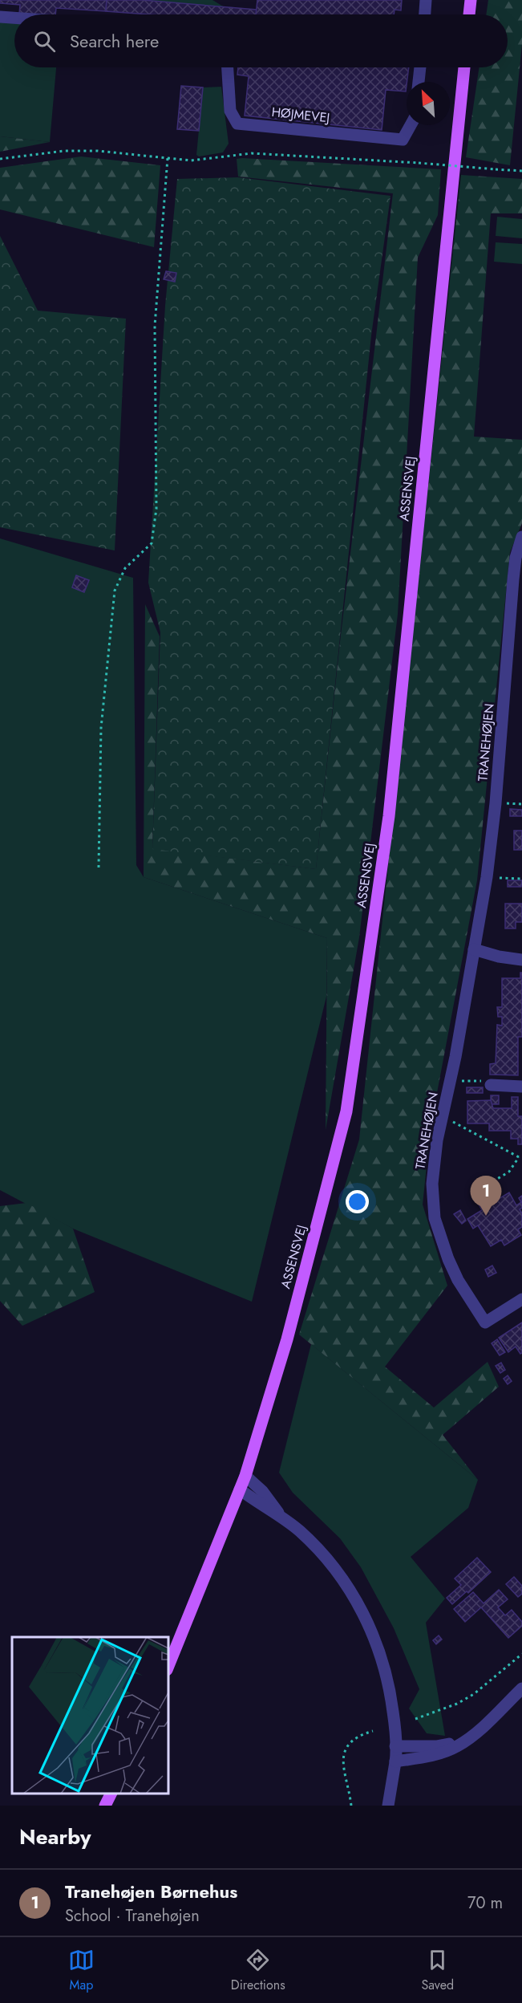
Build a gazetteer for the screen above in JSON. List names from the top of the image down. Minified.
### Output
{"streets":{"main road":["ASSENSVEJ"],"street":["HØJMEVEJ","TRANEHØJEN"]},"north":"top left","page":{"search":"Search here","pins":"1","heading":"Nearby","list":[{"mark":"1","name":"Tranehøjen Børnehus","note":"School · Tranehøjen","value":"70 m"}],"nav":["Map","Directions","Saved"]}}
